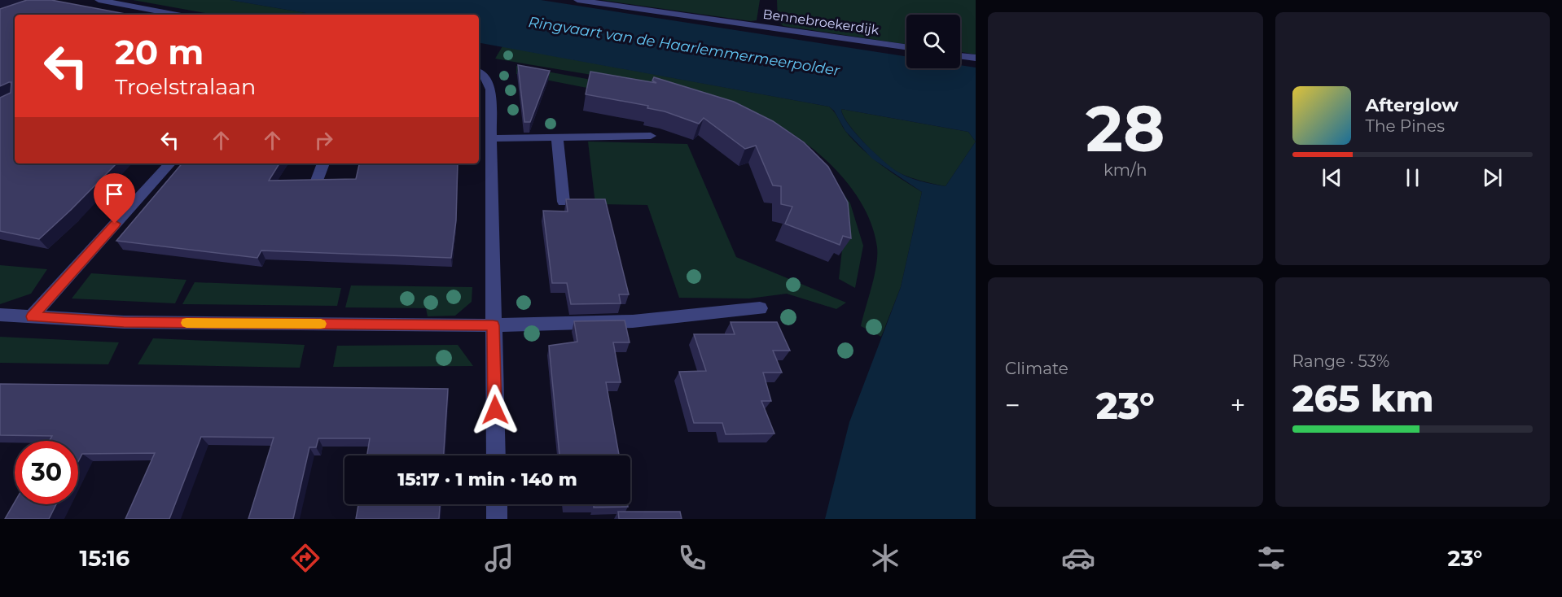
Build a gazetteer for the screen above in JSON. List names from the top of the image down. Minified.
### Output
{"streets":{"street":["Bennebroekerdijk"]},"water":["Ringvaart van de Haarlemmermeerpolder"],"page":{"tile":[["28","km/h"],"Climate",["Range · 53%","265 km"]],"turn":["20 m","Troelstralaan"],"song":["Afterglow","The Pines"],"heat":["−","23°","+"],"limit":"30","trip":"15:17 · 1 min · 140 m","tabs":["15:16","23°"]}}
